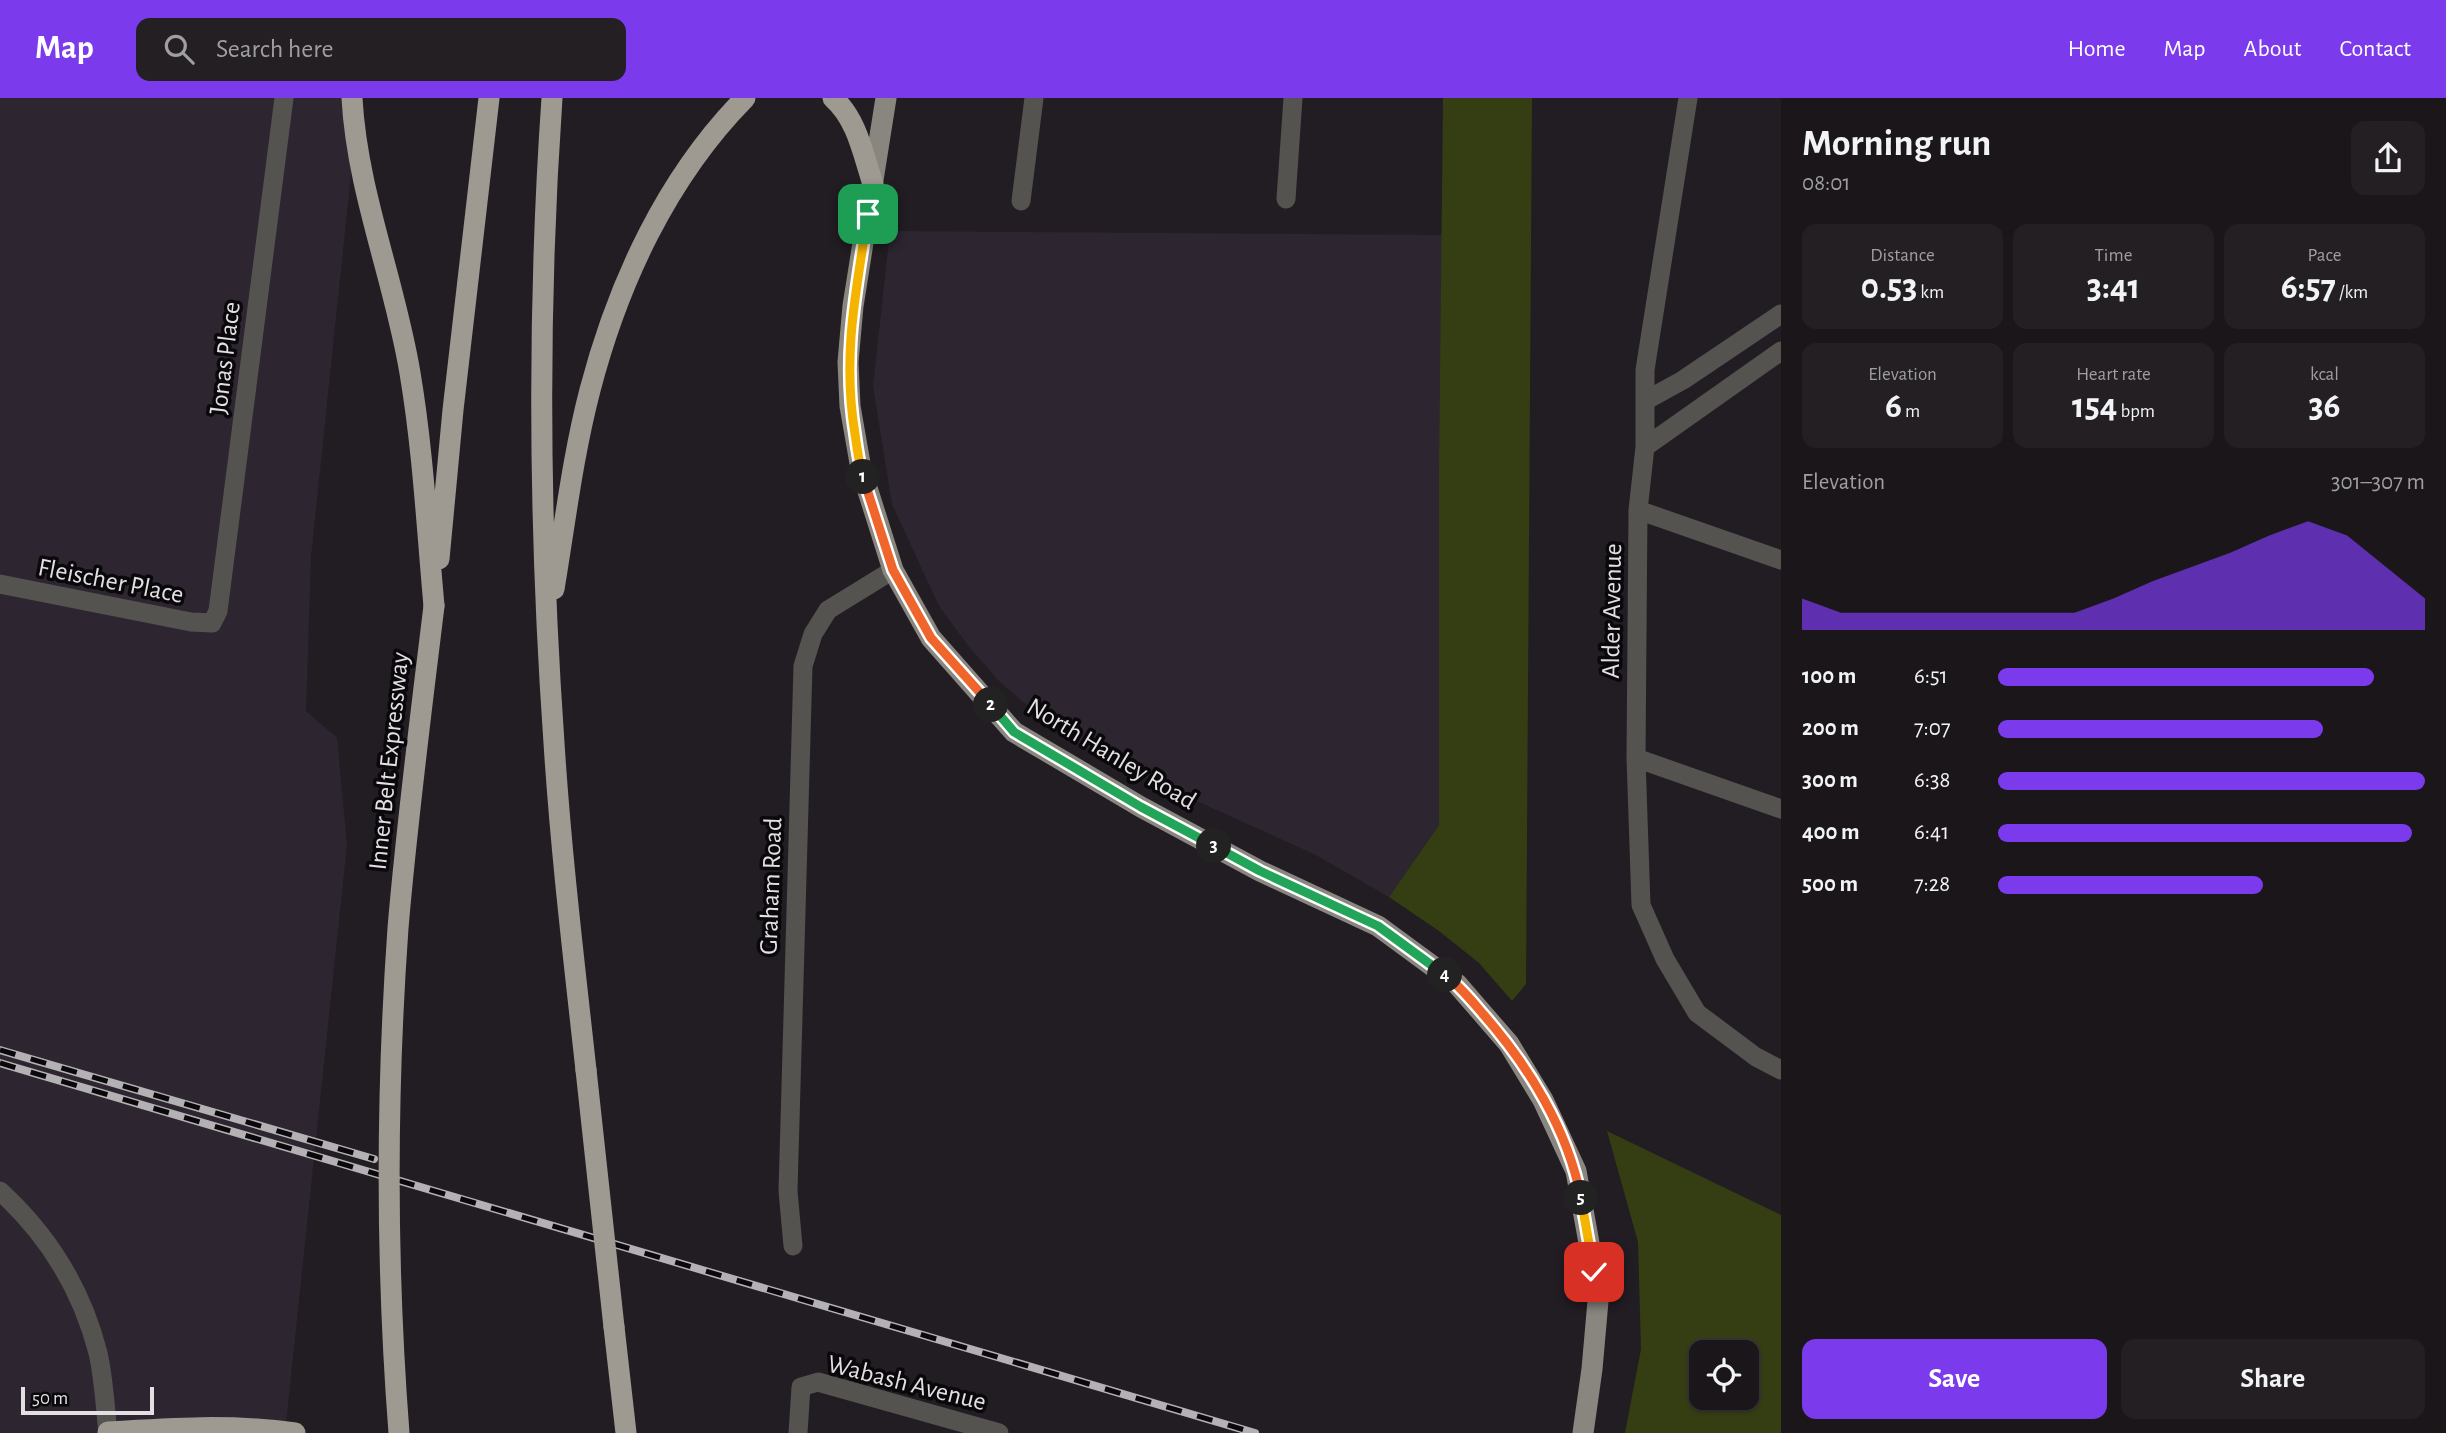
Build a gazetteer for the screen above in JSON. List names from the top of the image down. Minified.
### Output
{"streets":{"highway":["Inner Belt Expressway"],"main road":["North Hanley Road"],"street":["Jonas Place","Fleischer Place","Alder Avenue","Graham Road","Wabash Avenue"]},"crossings":[["Jonas Place","Fleischer Place"],["North Hanley Road","Graham Road"]],"scale_bar":"50 m","page":{"header":"Map","search":"Search here","nav":["Home","Map","About","Contact"],"heading":["Morning run","08:01"],"stats":[["Distance","0.53 km"],["Time","3:41"],["Pace","6:57 /km"],["Elevation","6 m"],["Heart rate","154 bpm"],["kcal","36"]],"chart":["Elevation","301–307 m"],"pins":["1","2","3","4","5"],"list":[{"name":"100 m","note":"6:51"},{"name":"200 m","note":"7:07"},{"name":"300 m","note":"6:38"},{"name":"400 m","note":"6:41"},{"name":"500 m","note":"7:28"}],"buttons":["Save","Share"],"scale":"50 m"}}
